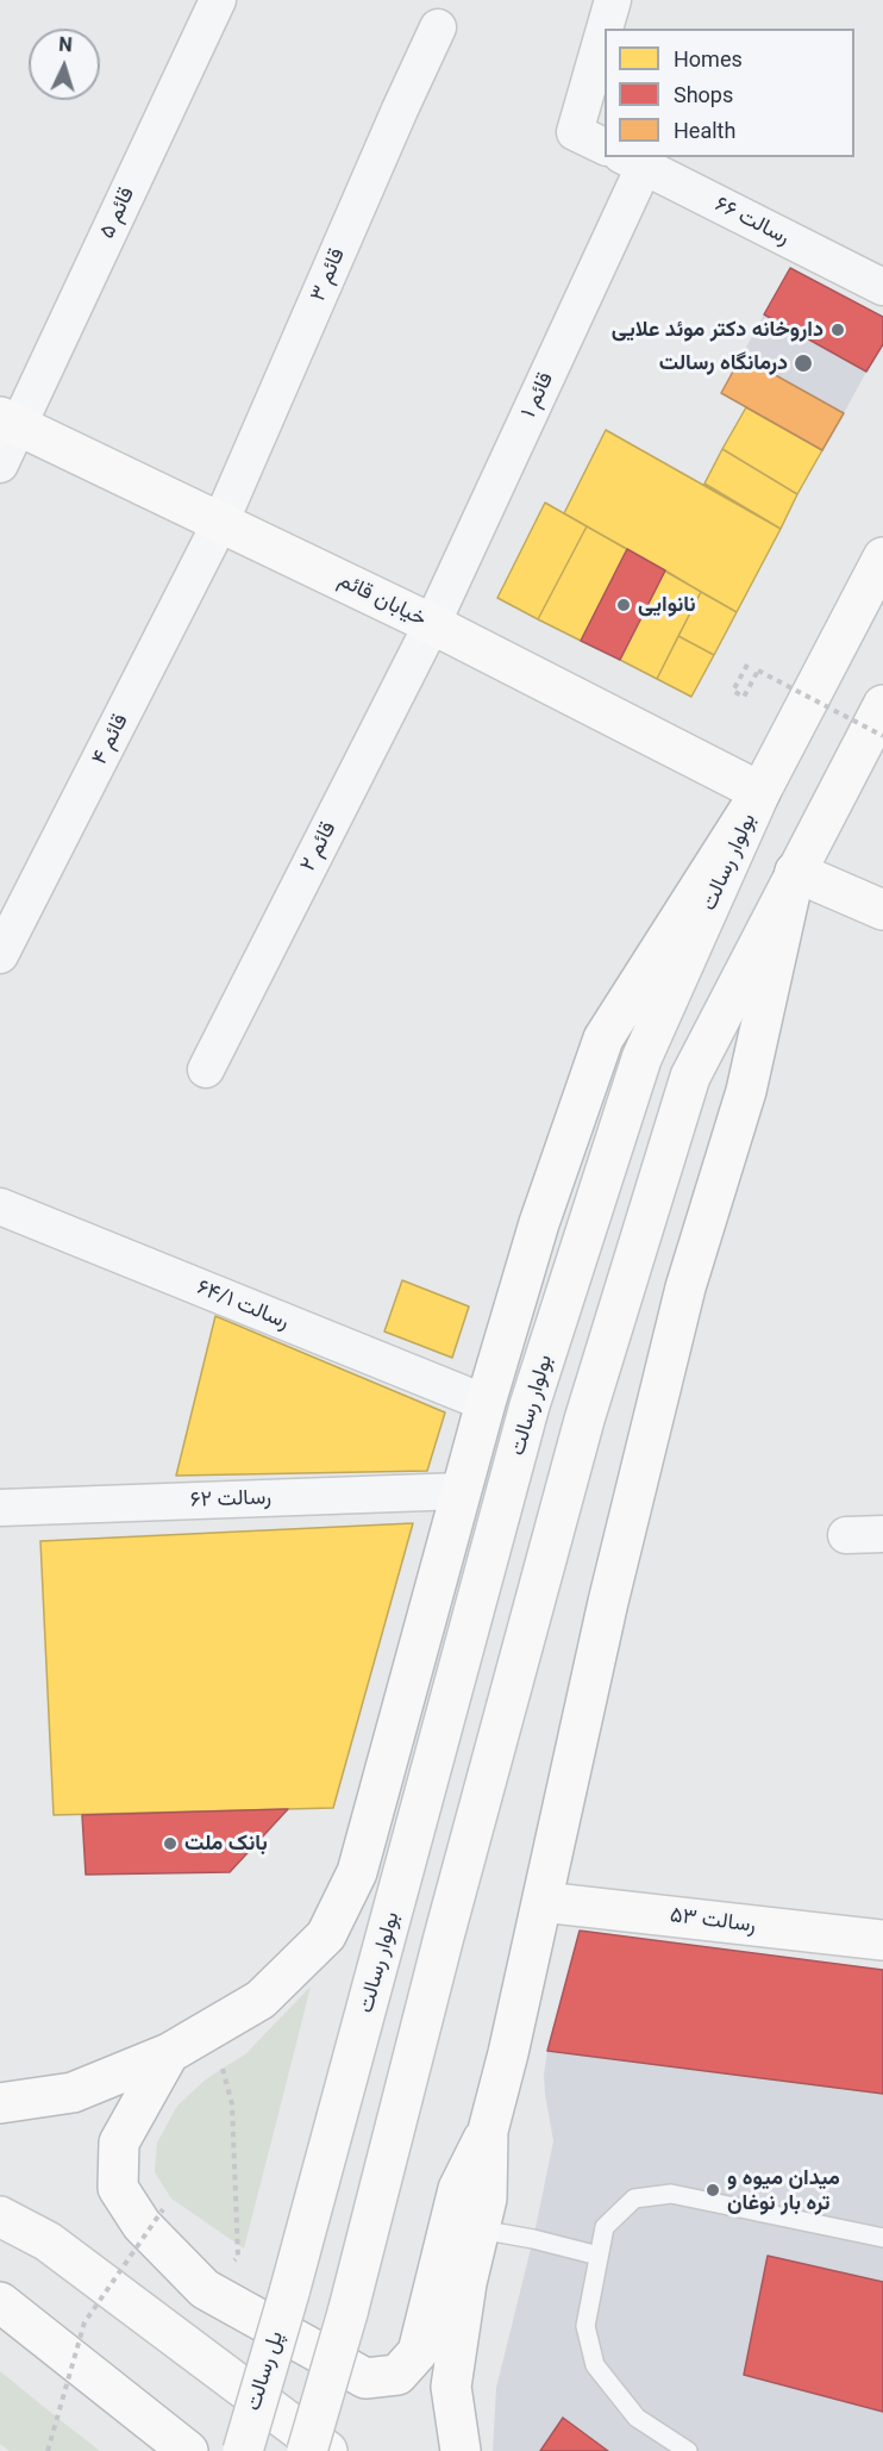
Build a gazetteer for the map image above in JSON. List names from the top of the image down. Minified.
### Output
{"streets":{"main road":["خیابان قائم","بولوار رسالت","رسالت ۵۳","پل رسالت"],"street":["قائم ۵","رسالت ۶۶","قائم ۳","قائم ۱","قائم ۴","قائم ۲","رسالت ۶۴/۱","رسالت ۶۲"]},"crossings":[["قائم ۵","خیابان قائم"],["رسالت ۶۶","قائم ۱"],["قائم ۳","خیابان قائم"],["قائم ۳","قائم ۴"],["قائم ۱","خیابان قائم"],["قائم ۱","قائم ۲"],["خیابان قائم","قائم ۴"],["خیابان قائم","قائم ۲"],["خیابان قائم","بولوار رسالت"],["بولوار رسالت","پل رسالت"]],"places":["داروخانه دکتر موئد علایی","درمانگاه رسالت","نانوایی","بانک ملت","میدان میوه و تره بار نوغان"],"legend":["Homes","Shops","Health"],"north":"top"}
